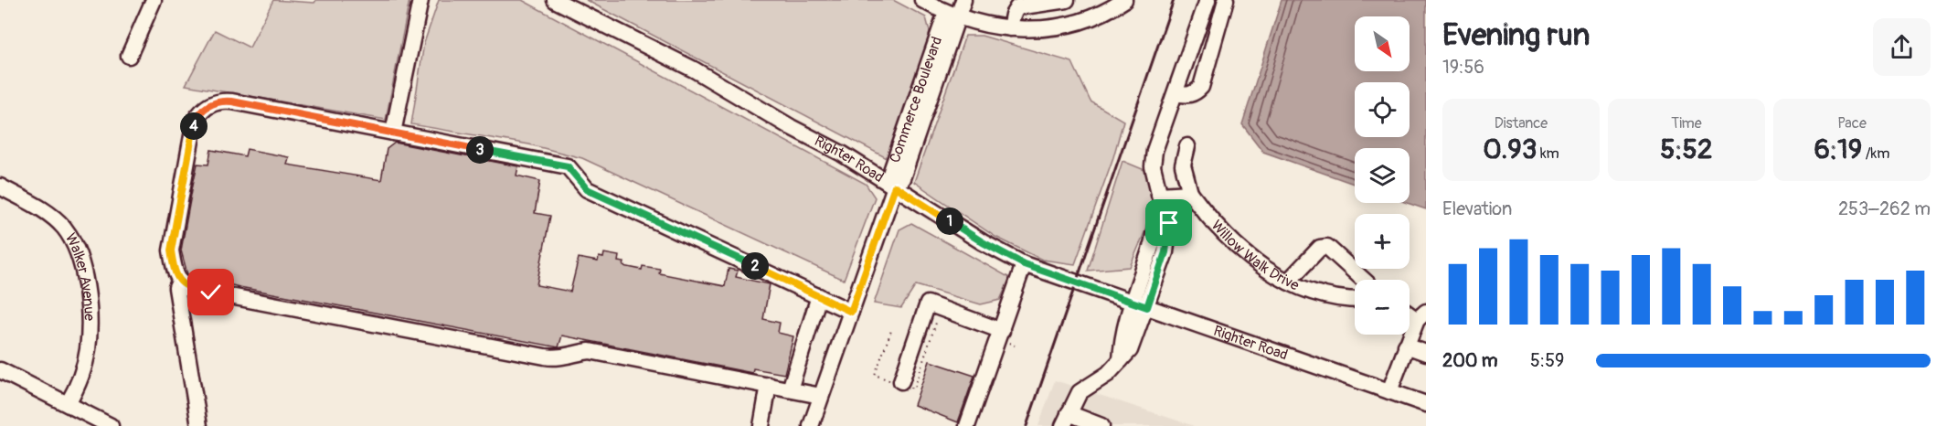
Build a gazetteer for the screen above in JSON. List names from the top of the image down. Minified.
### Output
{"streets":{"street":["Commerce Boulevard","Righter Road","Willow Walk Drive","Walker Avenue"]},"crossings":[["Commerce Boulevard","Righter Road"]],"north":"bottom right","page":{"heading":["Evening run","19:56"],"map_buttons":["+","−"],"stats":[["Distance","0.93 km"],["Time","5:52"],["Pace","6:19 /km"]],"pins":["4","3","1","2"],"chart":["Elevation","253–262 m"],"list":[{"name":"200 m","note":"5:59"}]}}
